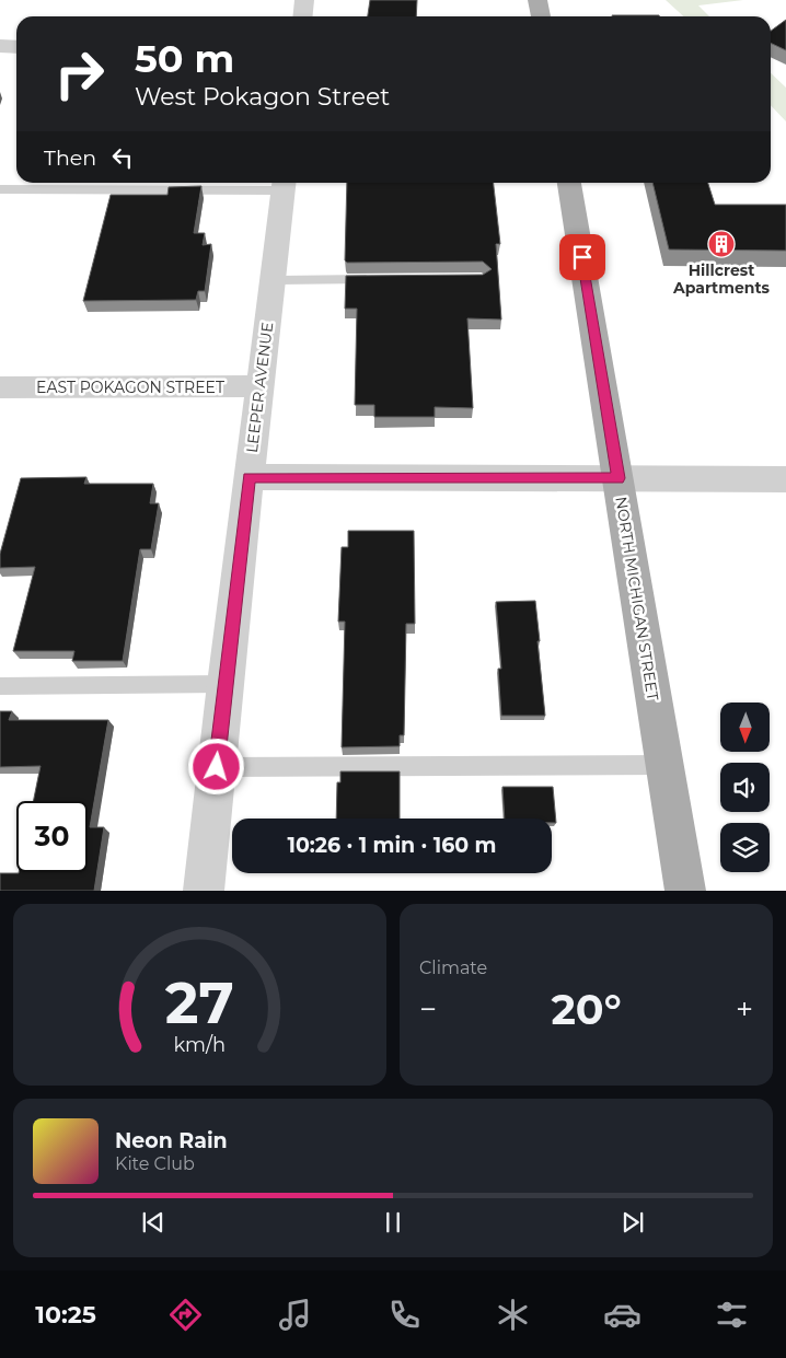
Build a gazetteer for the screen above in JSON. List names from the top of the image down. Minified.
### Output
{"streets":{"main road":["NORTH MICHIGAN STREET"],"street":["EAST POKAGON STREET","LEEPER AVENUE"]},"crossings":[["EAST POKAGON STREET","LEEPER AVENUE"]],"places":{"building":["Hillcrest Apartments"]},"north":"bottom","page":{"turn":["50 m","West Pokagon Street"],"then":"Then","limit":"30","trip":"10:26 · 1 min · 160 m","tile":"Climate","heat":["−","20°","+"],"song":["Neon Rain","Kite Club"],"tabs":"10:25","gauge":["27","km/h"]}}
